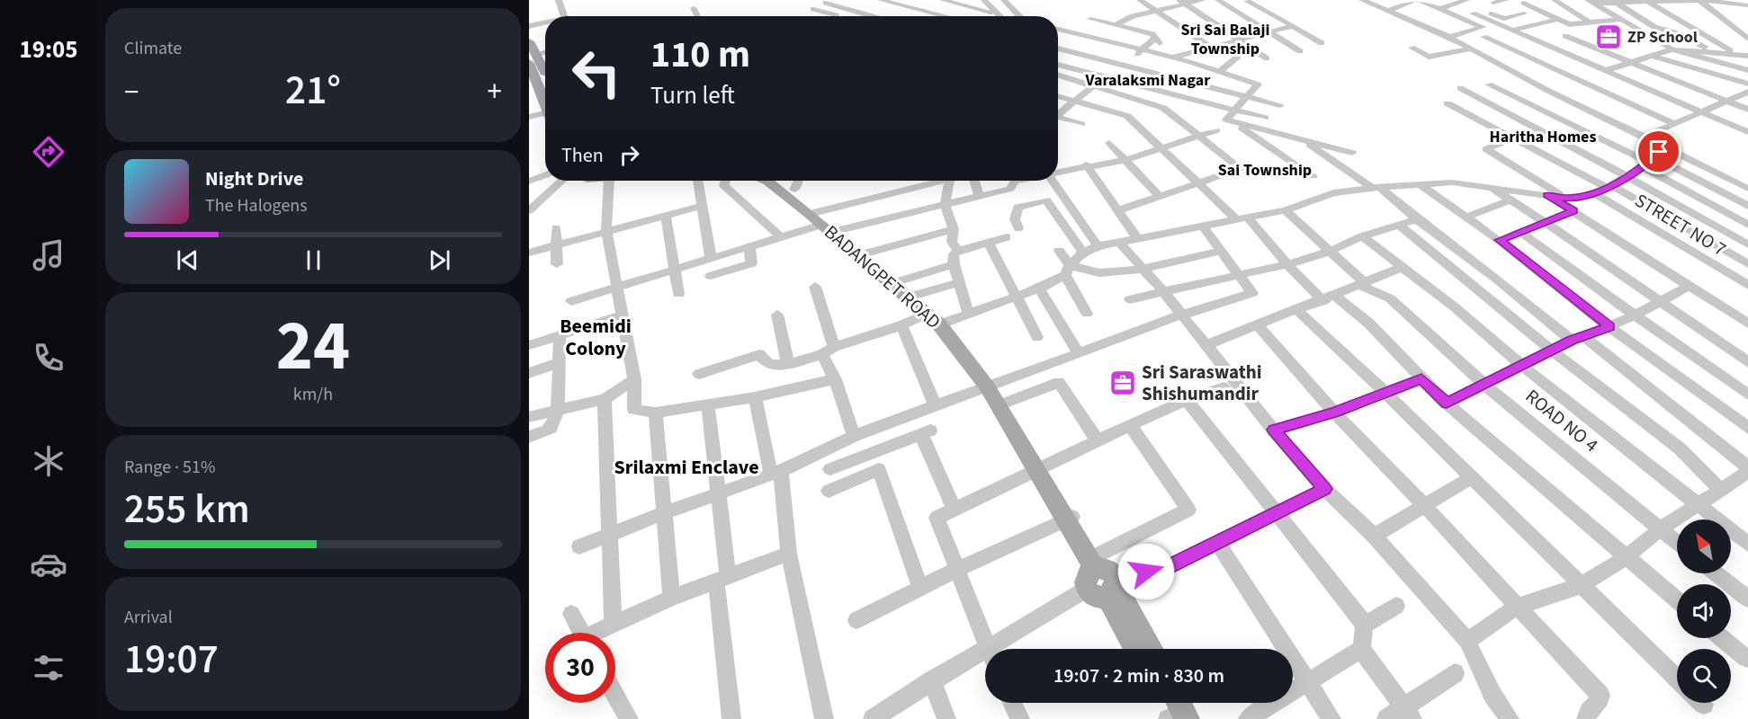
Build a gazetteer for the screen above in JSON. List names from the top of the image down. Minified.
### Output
{"streets":{"main road":["BADANGPET ROAD"],"street":["STREET NO 7","ROAD NO 4"]},"districts":["Sri Sai Balaji Township","Varalaksmi Nagar","Haritha Homes","Sai Township","Beemidi Colony","Srilaxmi Enclave"],"places":{"office":["ZP School","Sri Saraswathi Shishumandir"]},"north":"top left","page":{"tabs":"19:05","tile":["Climate",["24","km/h"],["Range · 51%","255 km"],["Arrival","19:07"]],"turn":["110 m","Turn left"],"heat":["−","21°","+"],"then":"Then","song":["Night Drive","The Halogens"],"limit":"30","trip":"19:07 · 2 min · 830 m"}}
